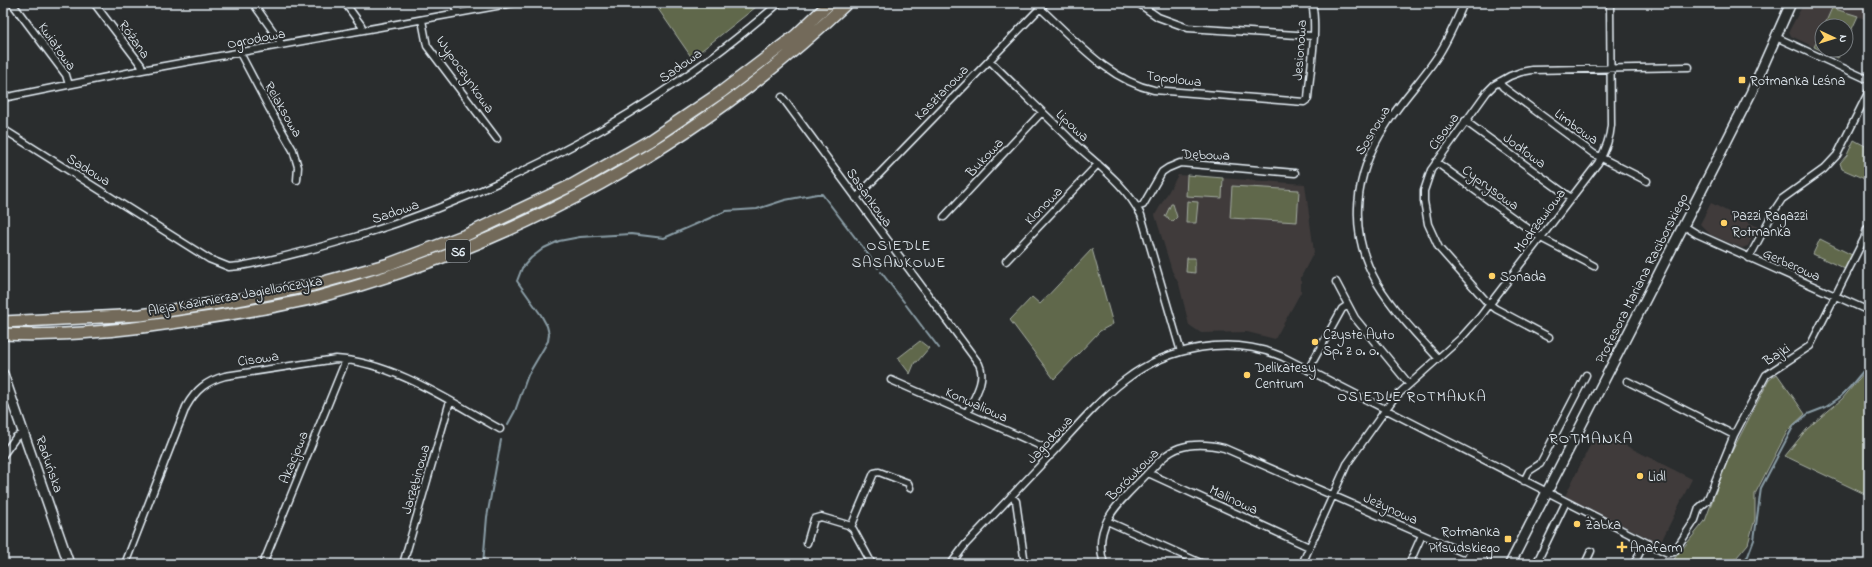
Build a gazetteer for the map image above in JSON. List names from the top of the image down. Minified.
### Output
{"streets":{"highway":["S6","Aleja Kazimierza Jagiellończyka"],"main road":["Profesora Mariana Raciborskiego","Raduńska"],"street":["Ogrodowa","Różana","Kwiatowa","Jesionowa","Sadowa","Wypoczynkowa","Topolowa","Kasztanowa","Relaksowa","Lipowa","Limbowa","Sosnowa","Cisowa","Jodłowa","Dębowa","Bukowa","Cyprysowa","Sasankowa","Klonowa","Modrzewiowa","Gerberowa","Bajki","Konwaliowa","Jagodowa","Akacjowa","Borówkowa","Jarzębinowa","Malinowa","Jeżynowa"]},"crossings":[["Ogrodowa","Różana"],["Ogrodowa","Kwiatowa"],["Ogrodowa","Wypoczynkowa"],["Ogrodowa","Relaksowa"],["Jesionowa","Topolowa"],["Topolowa","Kasztanowa"],["Kasztanowa","Lipowa"],["Kasztanowa","Sasankowa"],["Lipowa","Dębowa"],["Lipowa","Bukowa"],["Lipowa","Klonowa"],["Lipowa","Jagodowa"],["Limbowa","Cisowa"],["Limbowa","Modrzewiowa"],["Sosnowa","Modrzewiowa"],["Cisowa","Jodłowa"],["Cisowa","Cyprysowa"],["Cisowa","Modrzewiowa"],["Cisowa","Akacjowa"],["Cisowa","Jarzębinowa"],["Jodłowa","Modrzewiowa"],["Cyprysowa","Modrzewiowa"],["Sasankowa","Konwaliowa"],["Modrzewiowa","Bajki"],["Modrzewiowa","Jagodowa"],["Gerberowa","Profesora Mariana Raciborskiego"],["Gerberowa","Bajki"],["Profesora Mariana Raciborskiego","Bajki"],["Bajki","Jagodowa"],["Konwaliowa","Jagodowa"],["Borówkowa","Malinowa"],["Borówkowa","Jeżynowa"]],"districts":["OSIEDLE SASANKOWE","OSIEDLE ROTMANKA","ROTMANKA"],"places":{"transit":["Rotmanka Leśna","Rotmanka Piłsudskiego"],"other":["Pazzi Ragazzi Rotmanka","Sonada","Czyste Auto Sp. z o. o.","Delikatesy Centrum","Lidl","Żabka"],"health":["Anafarm"]},"north":"right"}
